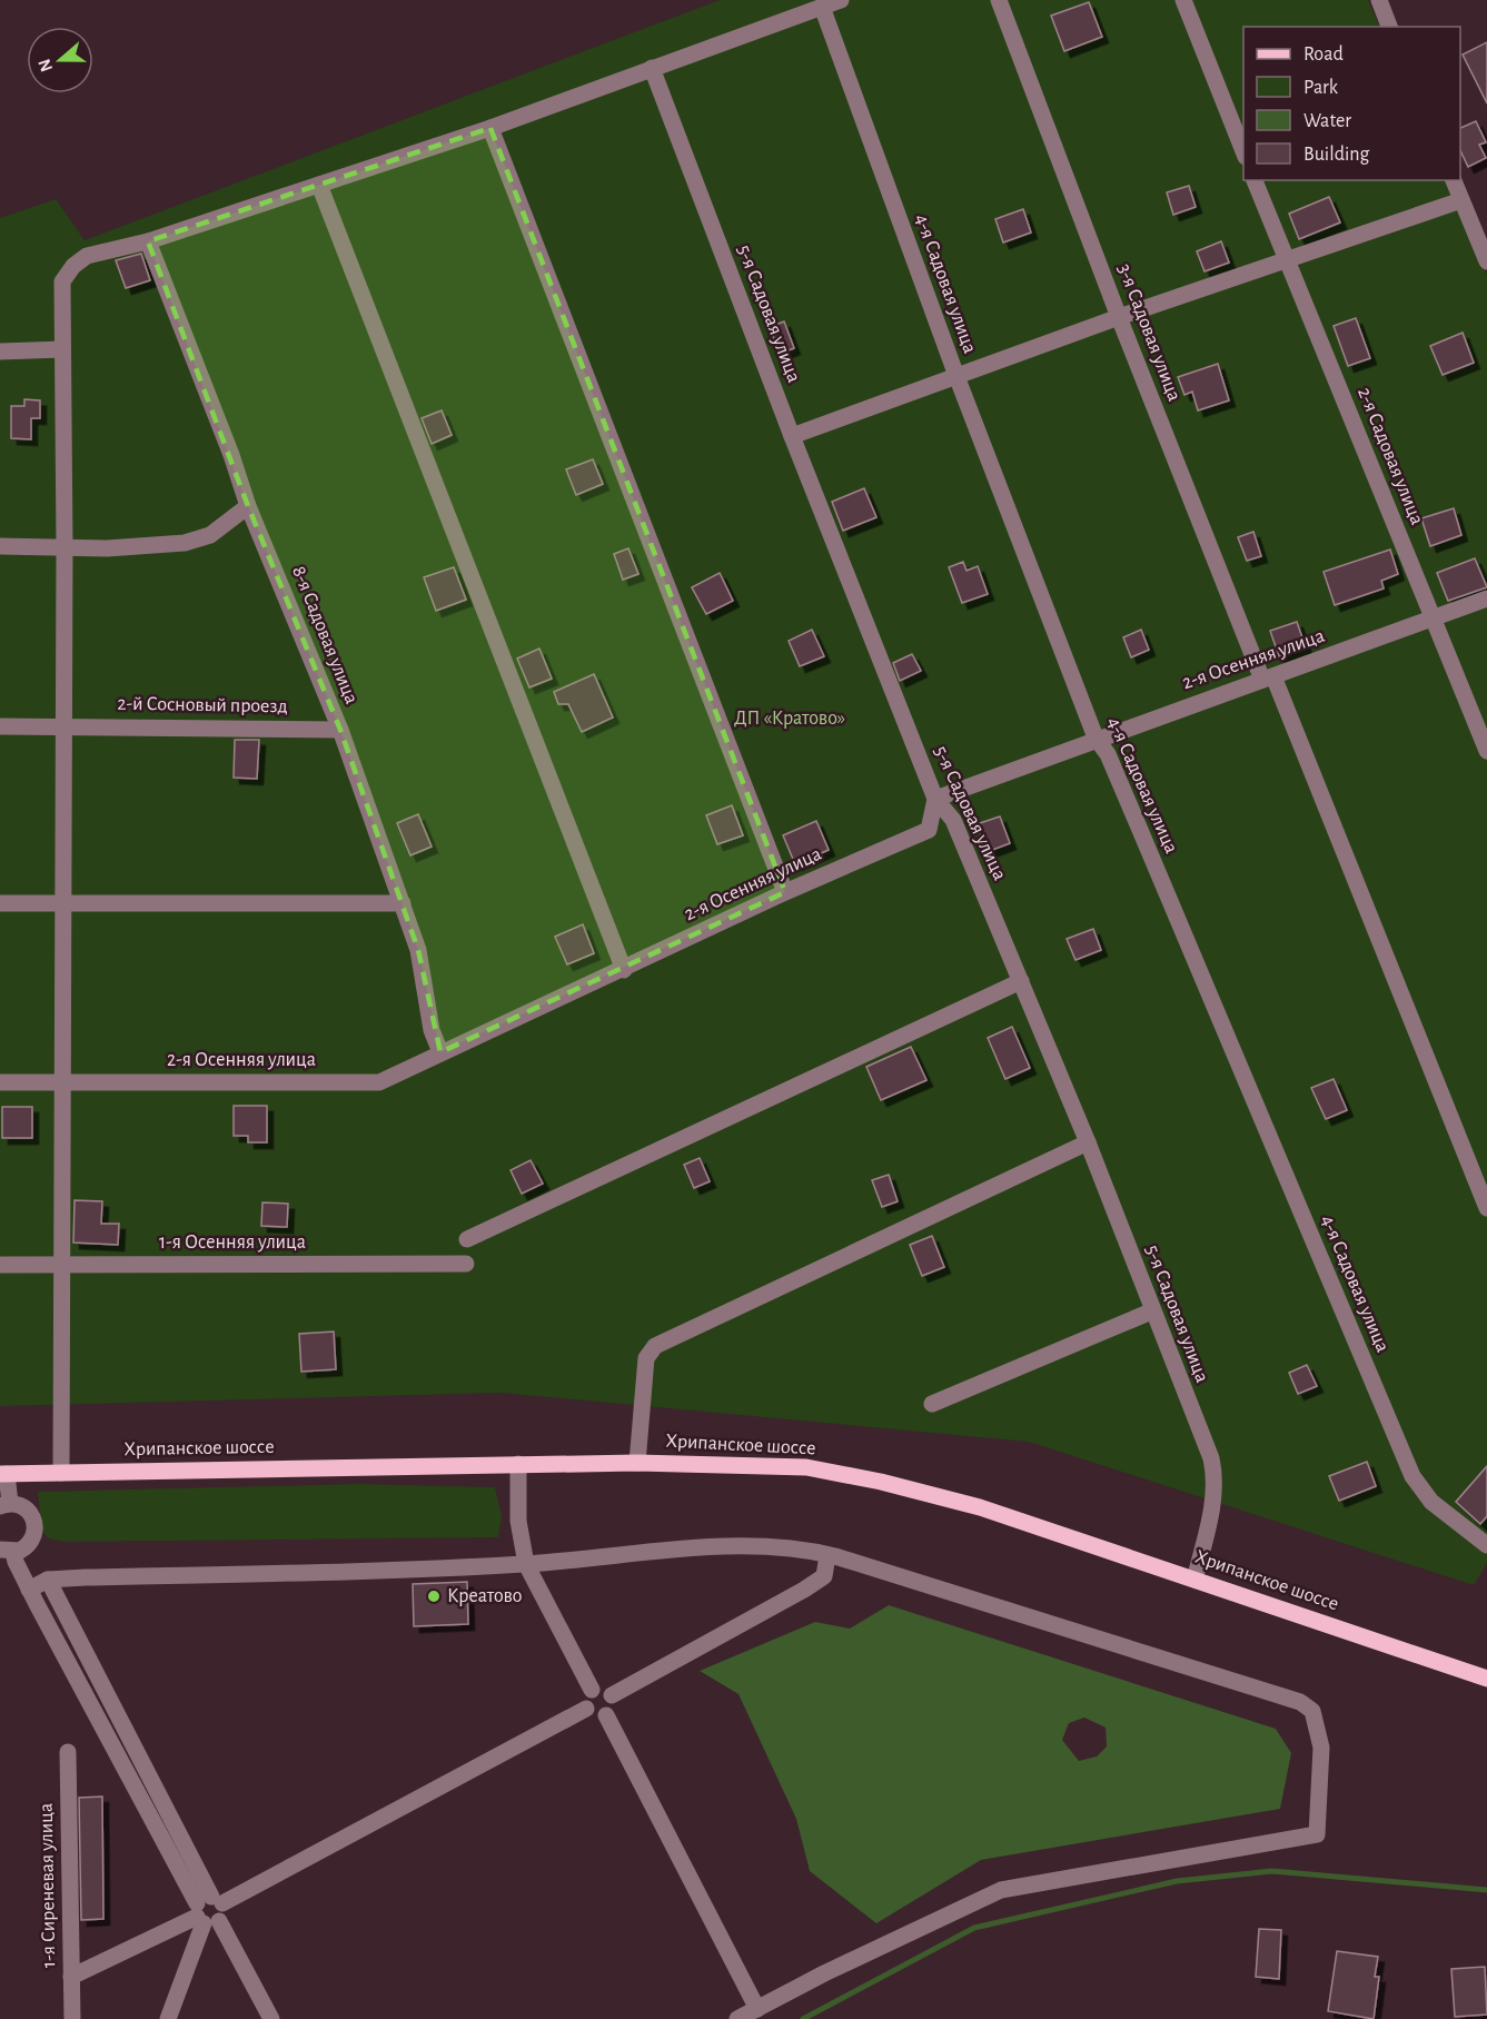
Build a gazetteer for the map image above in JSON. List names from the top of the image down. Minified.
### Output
{"streets":{"main road":["Хрипанское шоссе"],"street":["4-я Садовая улица","5-я Садовая улица","3-я Садовая улица","2-я Садовая улица","8-я Садовая улица","2-я Осенняя улица","2-й Сосновый проезд","1-я Осенняя улица","1-я Сиреневая улица"]},"crossings":[["4-я Садовая улица","2-я Осенняя улица"],["5-я Садовая улица","2-я Осенняя улица"],["5-я Садовая улица","Хрипанское шоссе"],["3-я Садовая улица","2-я Осенняя улица"],["2-я Садовая улица","2-я Осенняя улица"],["8-я Садовая улица","2-я Осенняя улица"],["8-я Садовая улица","2-й Сосновый проезд"]],"parks":["ДП «Кратово»"],"places":["Креатово"],"legend":["Road","Park","Water","Building"],"north":"left"}
